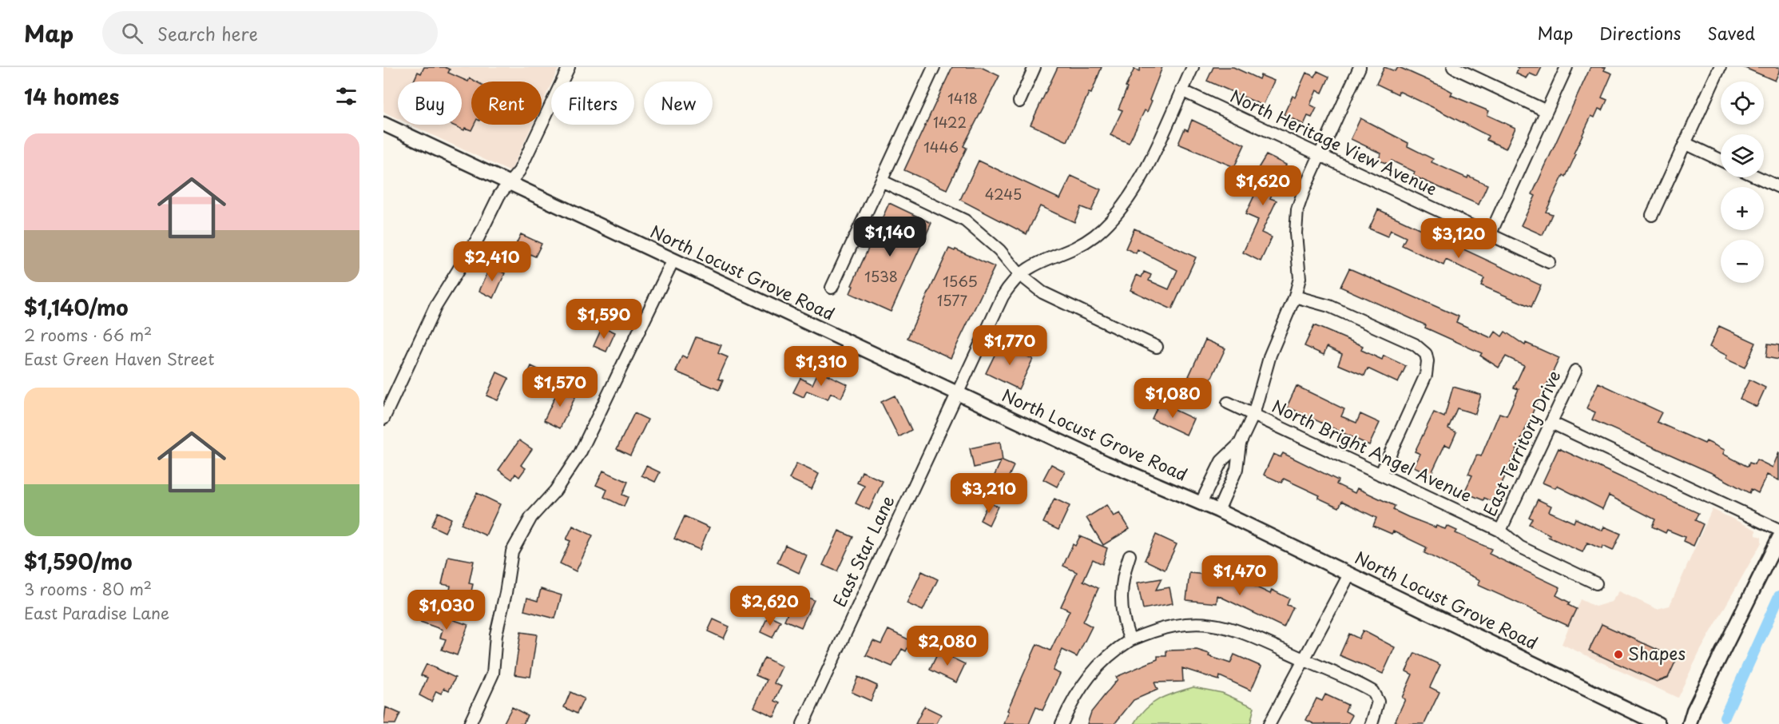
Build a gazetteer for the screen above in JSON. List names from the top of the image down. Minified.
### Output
{"streets":{"main road":["North Locust Grove Road"],"street":["North Heritage View Avenue","East Territory Drive","North Bright Angel Avenue","East Star Lane"]},"crossings":[["North Locust Grove Road","East Star Lane"],["East Territory Drive","North Bright Angel Avenue"]],"places":["Shapes"],"house_numbers":["1418","1422","1446","4245","1538","1565","1577"],"page":{"header":"Map","search":"Search here","nav":["Map","Directions","Saved"],"heading":"14 homes","map_buttons":["+","−"],"chip":["Buy","Rent","Filters","New"],"list":[{"name":"$1,140/mo","note":"2 rooms · 66 m² · East Green Haven Street"},{"name":"$1,590/mo","note":"3 rooms · 80 m² · East Paradise Lane"}],"price":["$1,620","$1,140","$3,120","$2,410","$1,590","$1,770","$1,310","$1,570","$1,080","$3,210","$1,470","$2,620","$1,030","$2,080"]}}
